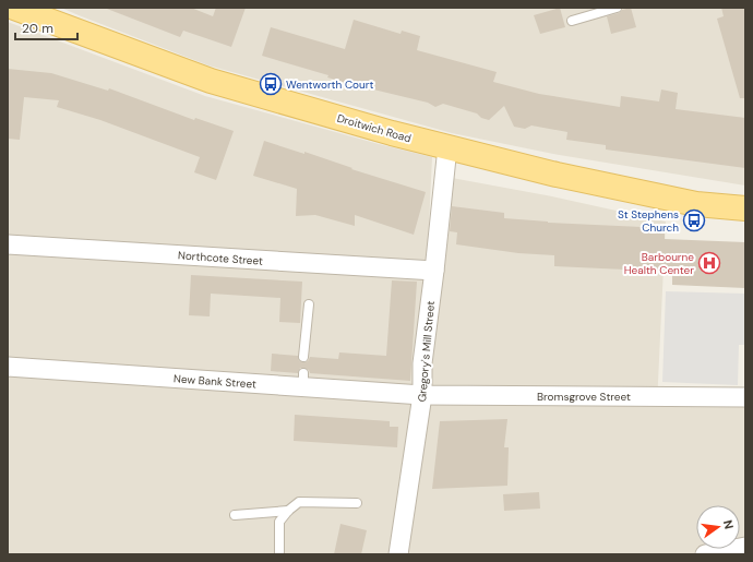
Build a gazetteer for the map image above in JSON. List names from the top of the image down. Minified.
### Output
{"streets":{"main road":["Droitwich Road"],"street":["Northcote Street","Gregory's Mill Street","New Bank Street","Bromsgrove Street"]},"crossings":[["Droitwich Road","Gregory's Mill Street"],["Northcote Street","Gregory's Mill Street"],["Gregory's Mill Street","New Bank Street"],["Gregory's Mill Street","Bromsgrove Street"],["New Bank Street","Bromsgrove Street"]],"places":{"bus stop":["Wentworth Court","St Stephens Church"],"hospital":["Barbourne Health Center"]},"scale_bar":"20 m","north":"right"}
